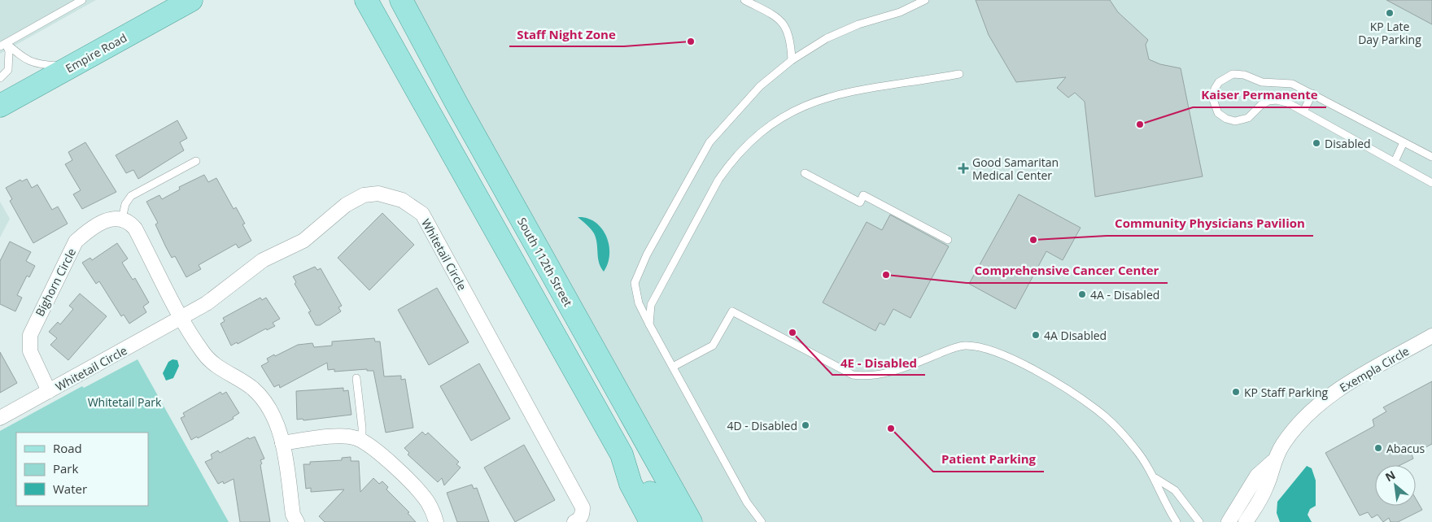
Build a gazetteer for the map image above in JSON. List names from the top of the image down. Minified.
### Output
{"streets":{"main road":["Empire Road","South 112th Street"],"street":["Whitetail Circle","Bighorn Circle","Exempla Circle"]},"crossings":[["Whitetail Circle","Bighorn Circle"]],"parks":["Whitetail Park"],"places":{"other":["KP Late Day Parking","Staff Night Zone","Kaiser Permanente","Disabled","Community Physicians Pavilion","Comprehensive Cancer Center","4A - Disabled","4E - Disabled","4A Disabled","KP Staff Parking","4D - Disabled","Patient Parking","Abacus"],"health":["Good Samaritan Medical Center"]},"legend":["Road","Park","Water"],"north":"top left"}
